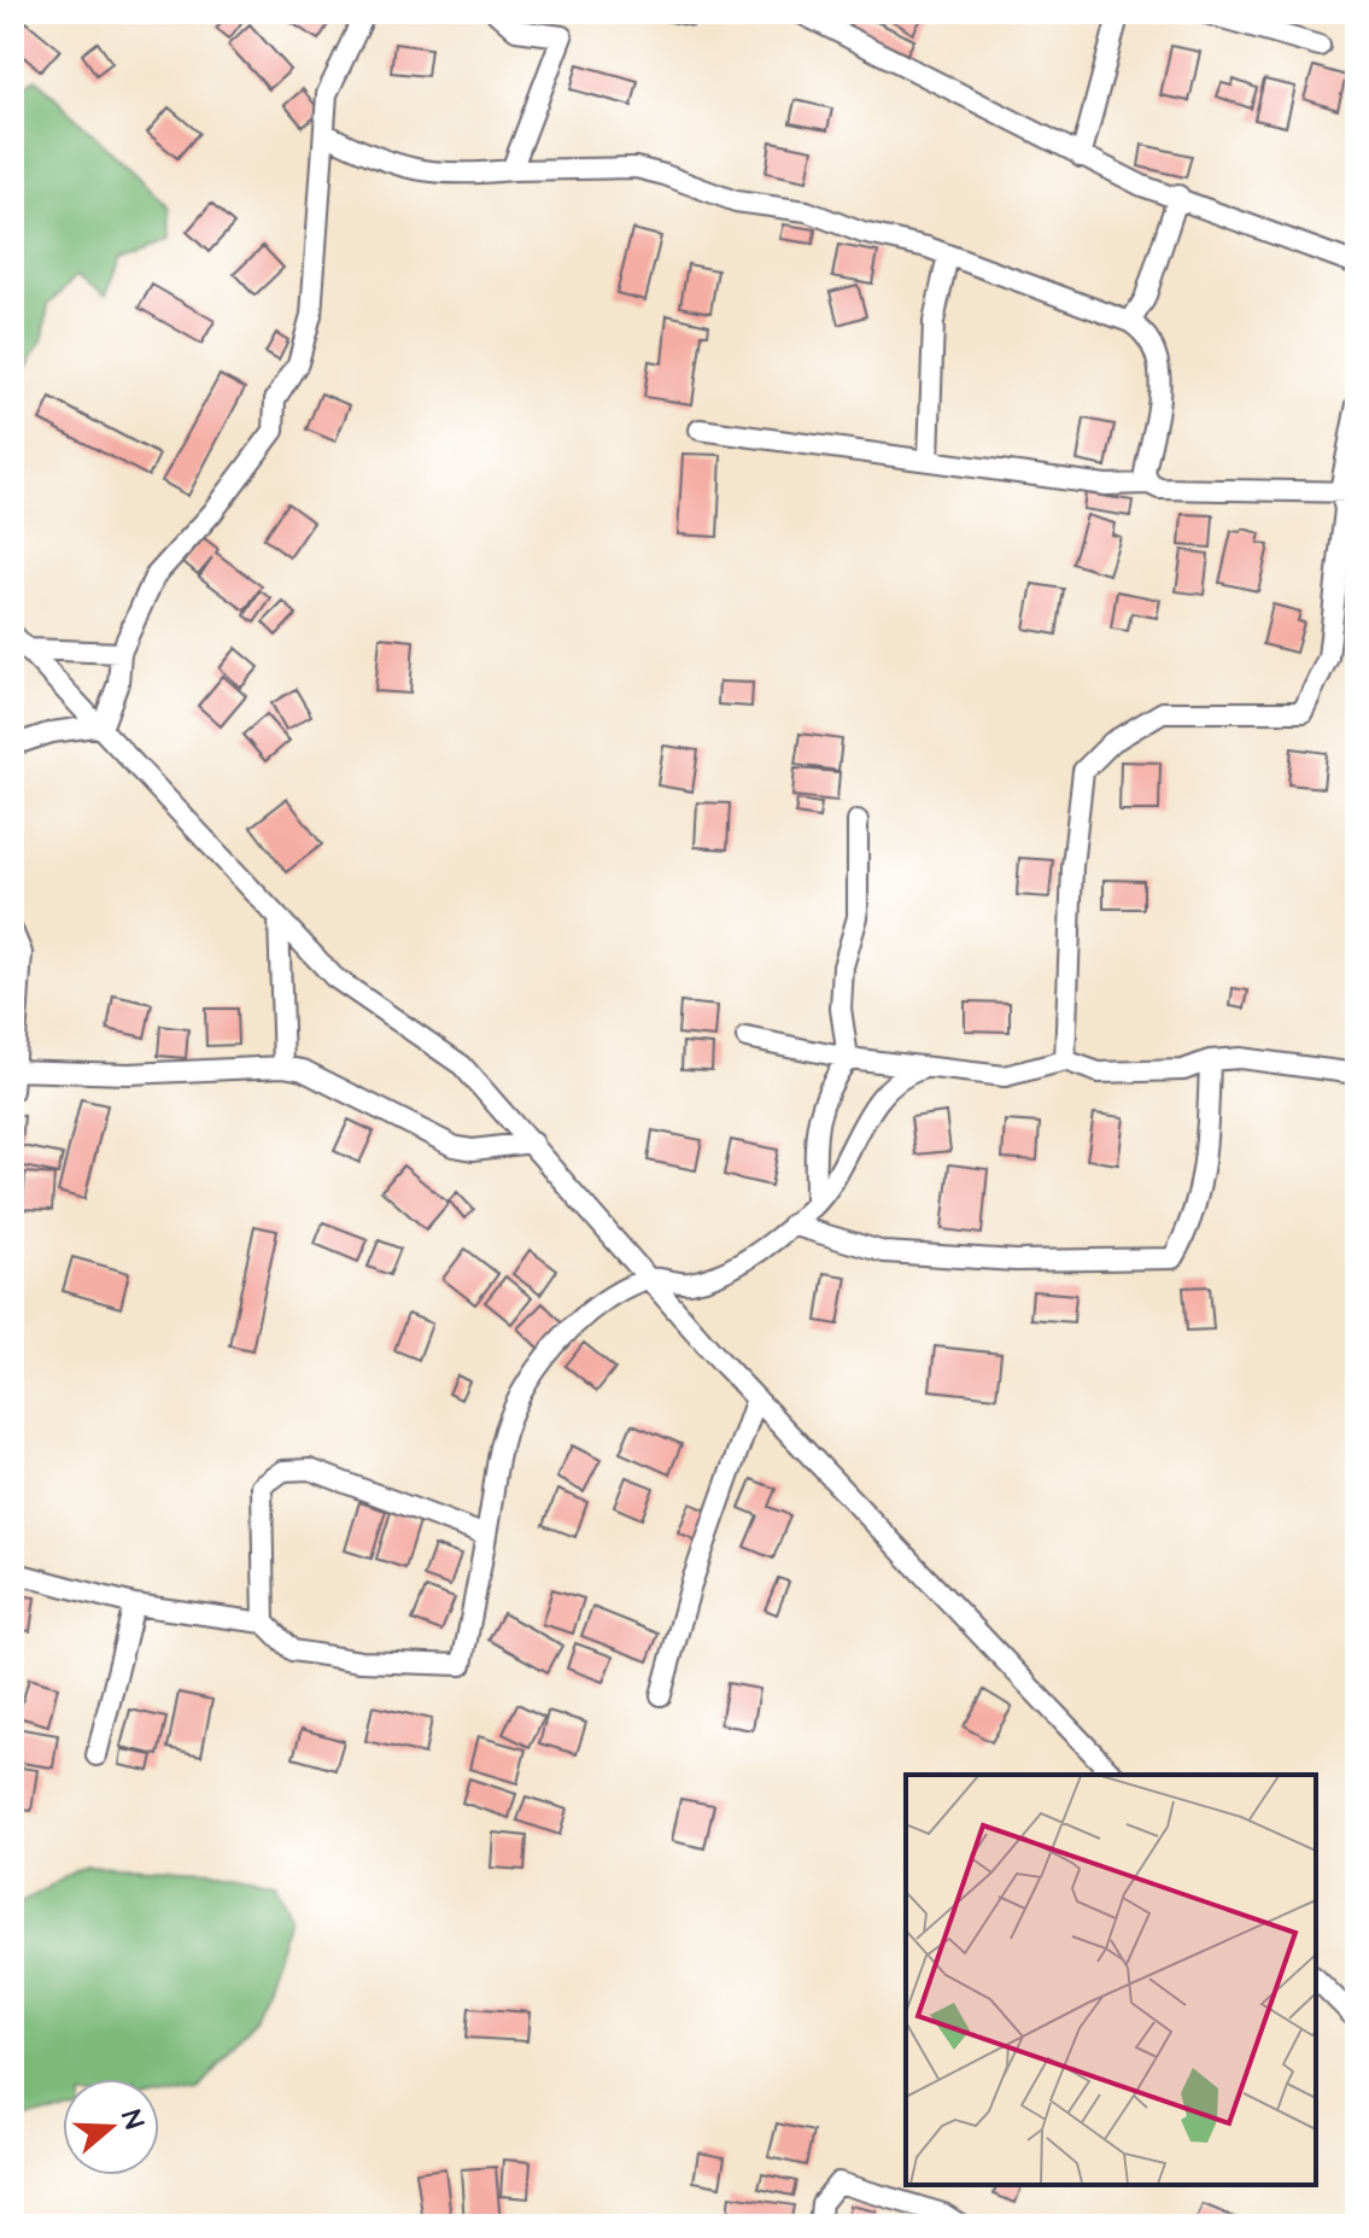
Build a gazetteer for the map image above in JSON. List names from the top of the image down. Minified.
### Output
{"north":"right"}
